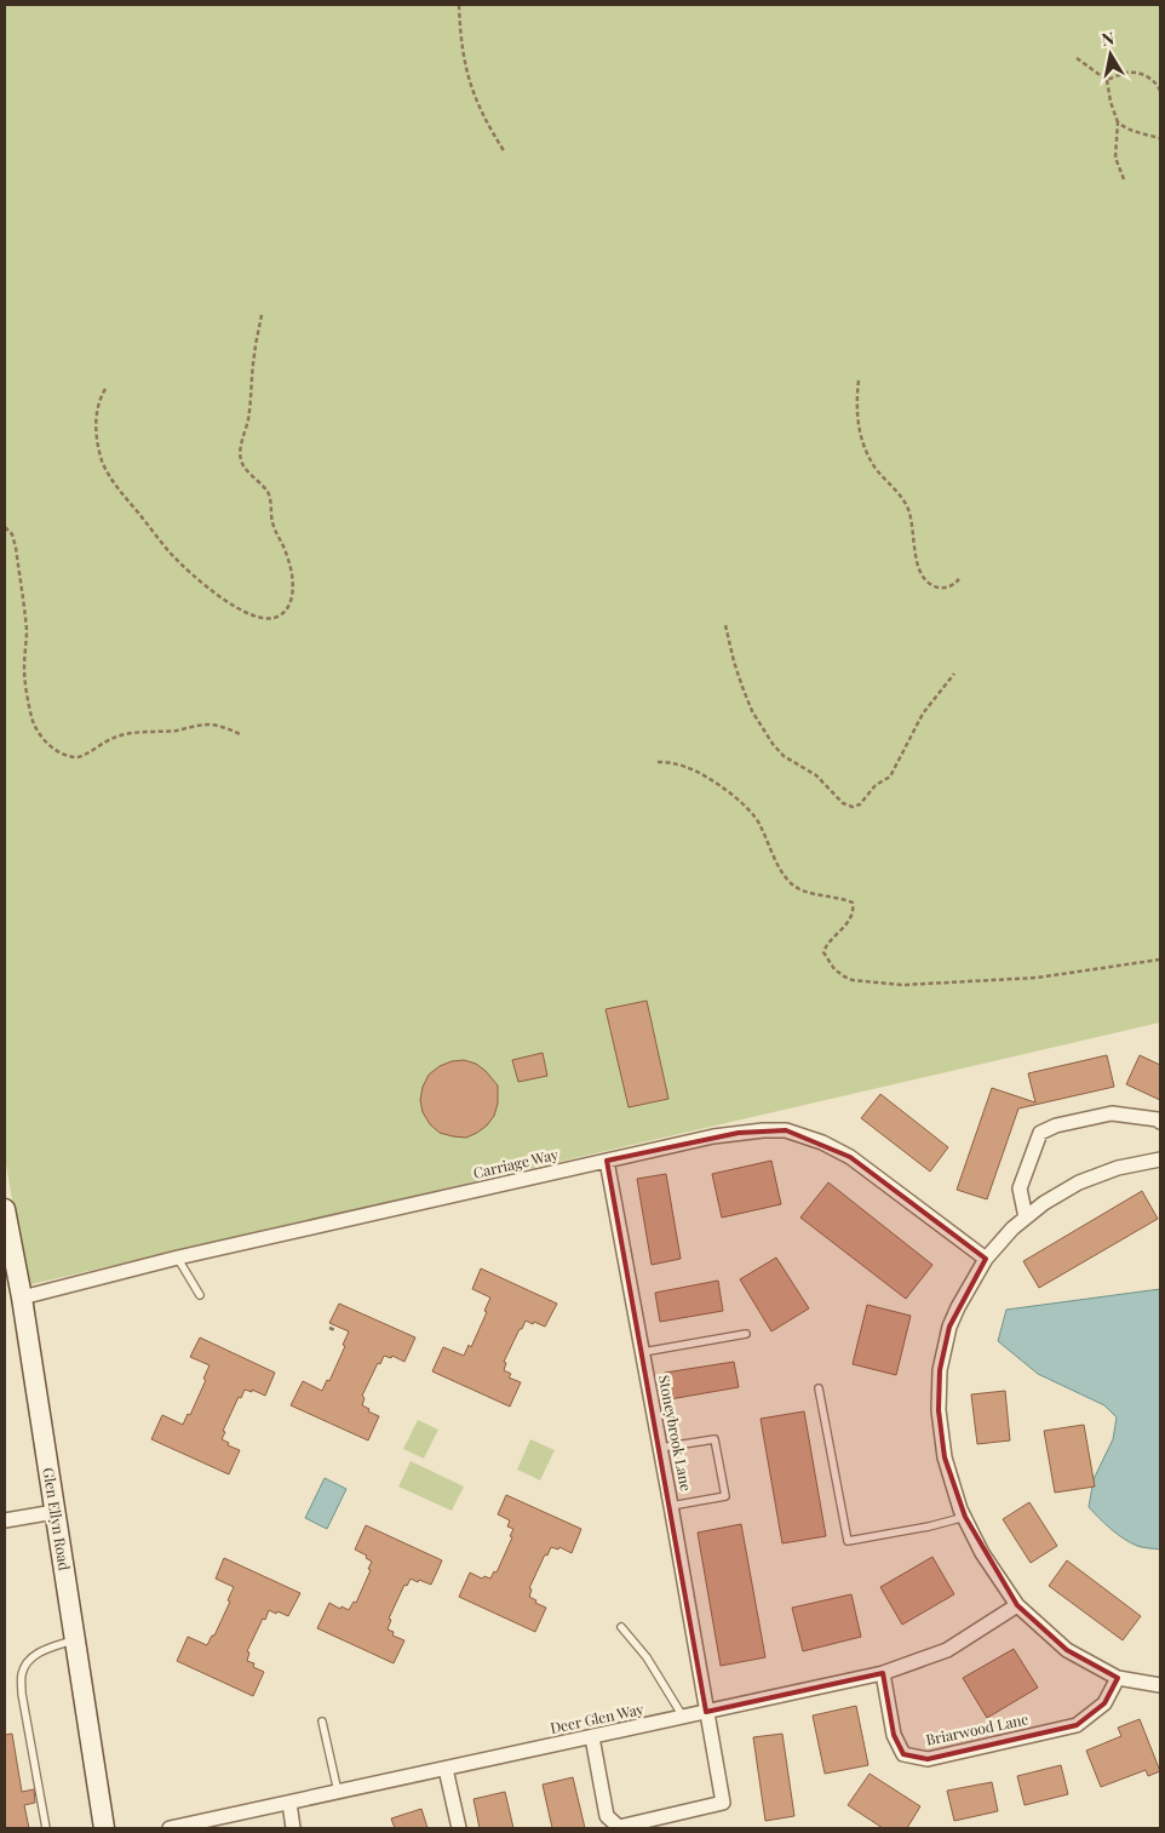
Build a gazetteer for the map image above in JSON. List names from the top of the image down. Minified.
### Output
{"streets":{"street":["Carriage Way","Stoneybrook Lane","Glen Ellyn Road","Deer Glen Way","Briarwood Lane"]},"crossings":[["Carriage Way","Stoneybrook Lane"],["Carriage Way","Glen Ellyn Road"],["Stoneybrook Lane","Deer Glen Way"],["Deer Glen Way","Briarwood Lane"]],"north":"top"}
